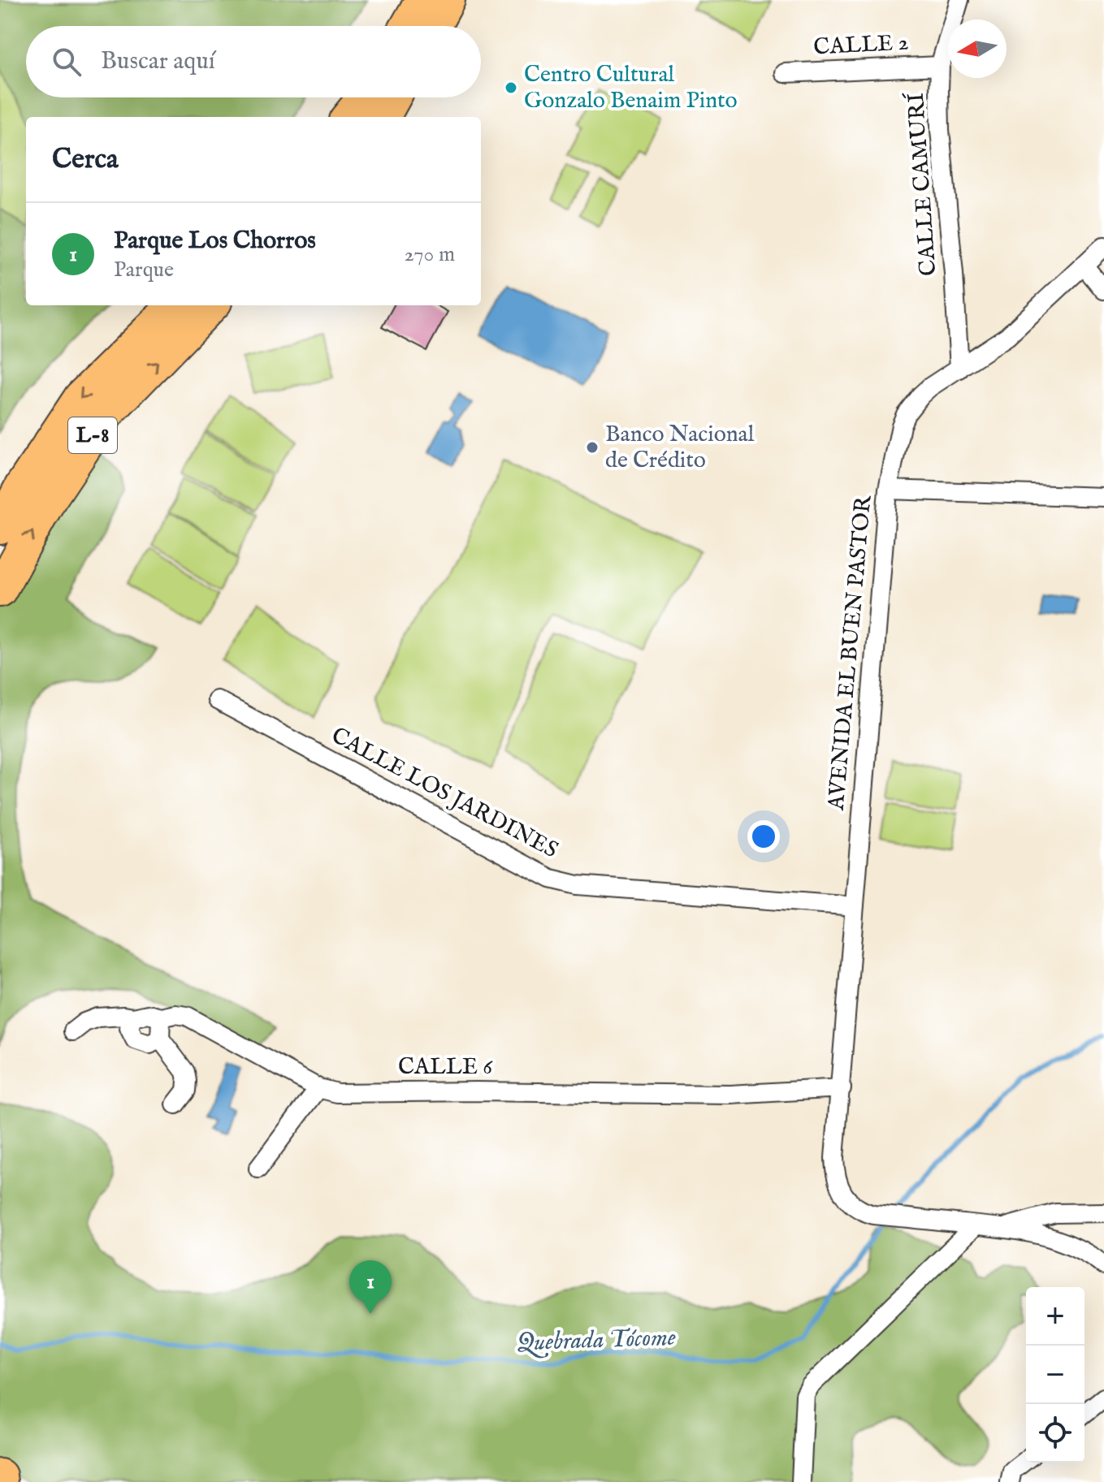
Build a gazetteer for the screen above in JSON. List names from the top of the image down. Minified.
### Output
{"streets":{"highway":["L-8"],"street":["CALLE 2","CALLE CAMURÍ","AVENIDA EL BUEN PASTOR","CALLE LOS JARDINES","CALLE 6"]},"crossings":[["CALLE 2","CALLE CAMURÍ"],["CALLE CAMURÍ","AVENIDA EL BUEN PASTOR"],["AVENIDA EL BUEN PASTOR","CALLE LOS JARDINES"],["AVENIDA EL BUEN PASTOR","CALLE 6"]],"water":["Quebrada Tócome"],"places":["Centro Cultural Gonzalo Benaim Pinto","Banco Nacional de Crédito"],"north":"left","page":{"search":"Buscar aquí","heading":"Cerca","list":[{"mark":"1","name":"Parque Los Chorros","note":"Parque","value":"270 m"}],"pins":"1","map_buttons":["+","−"]}}
